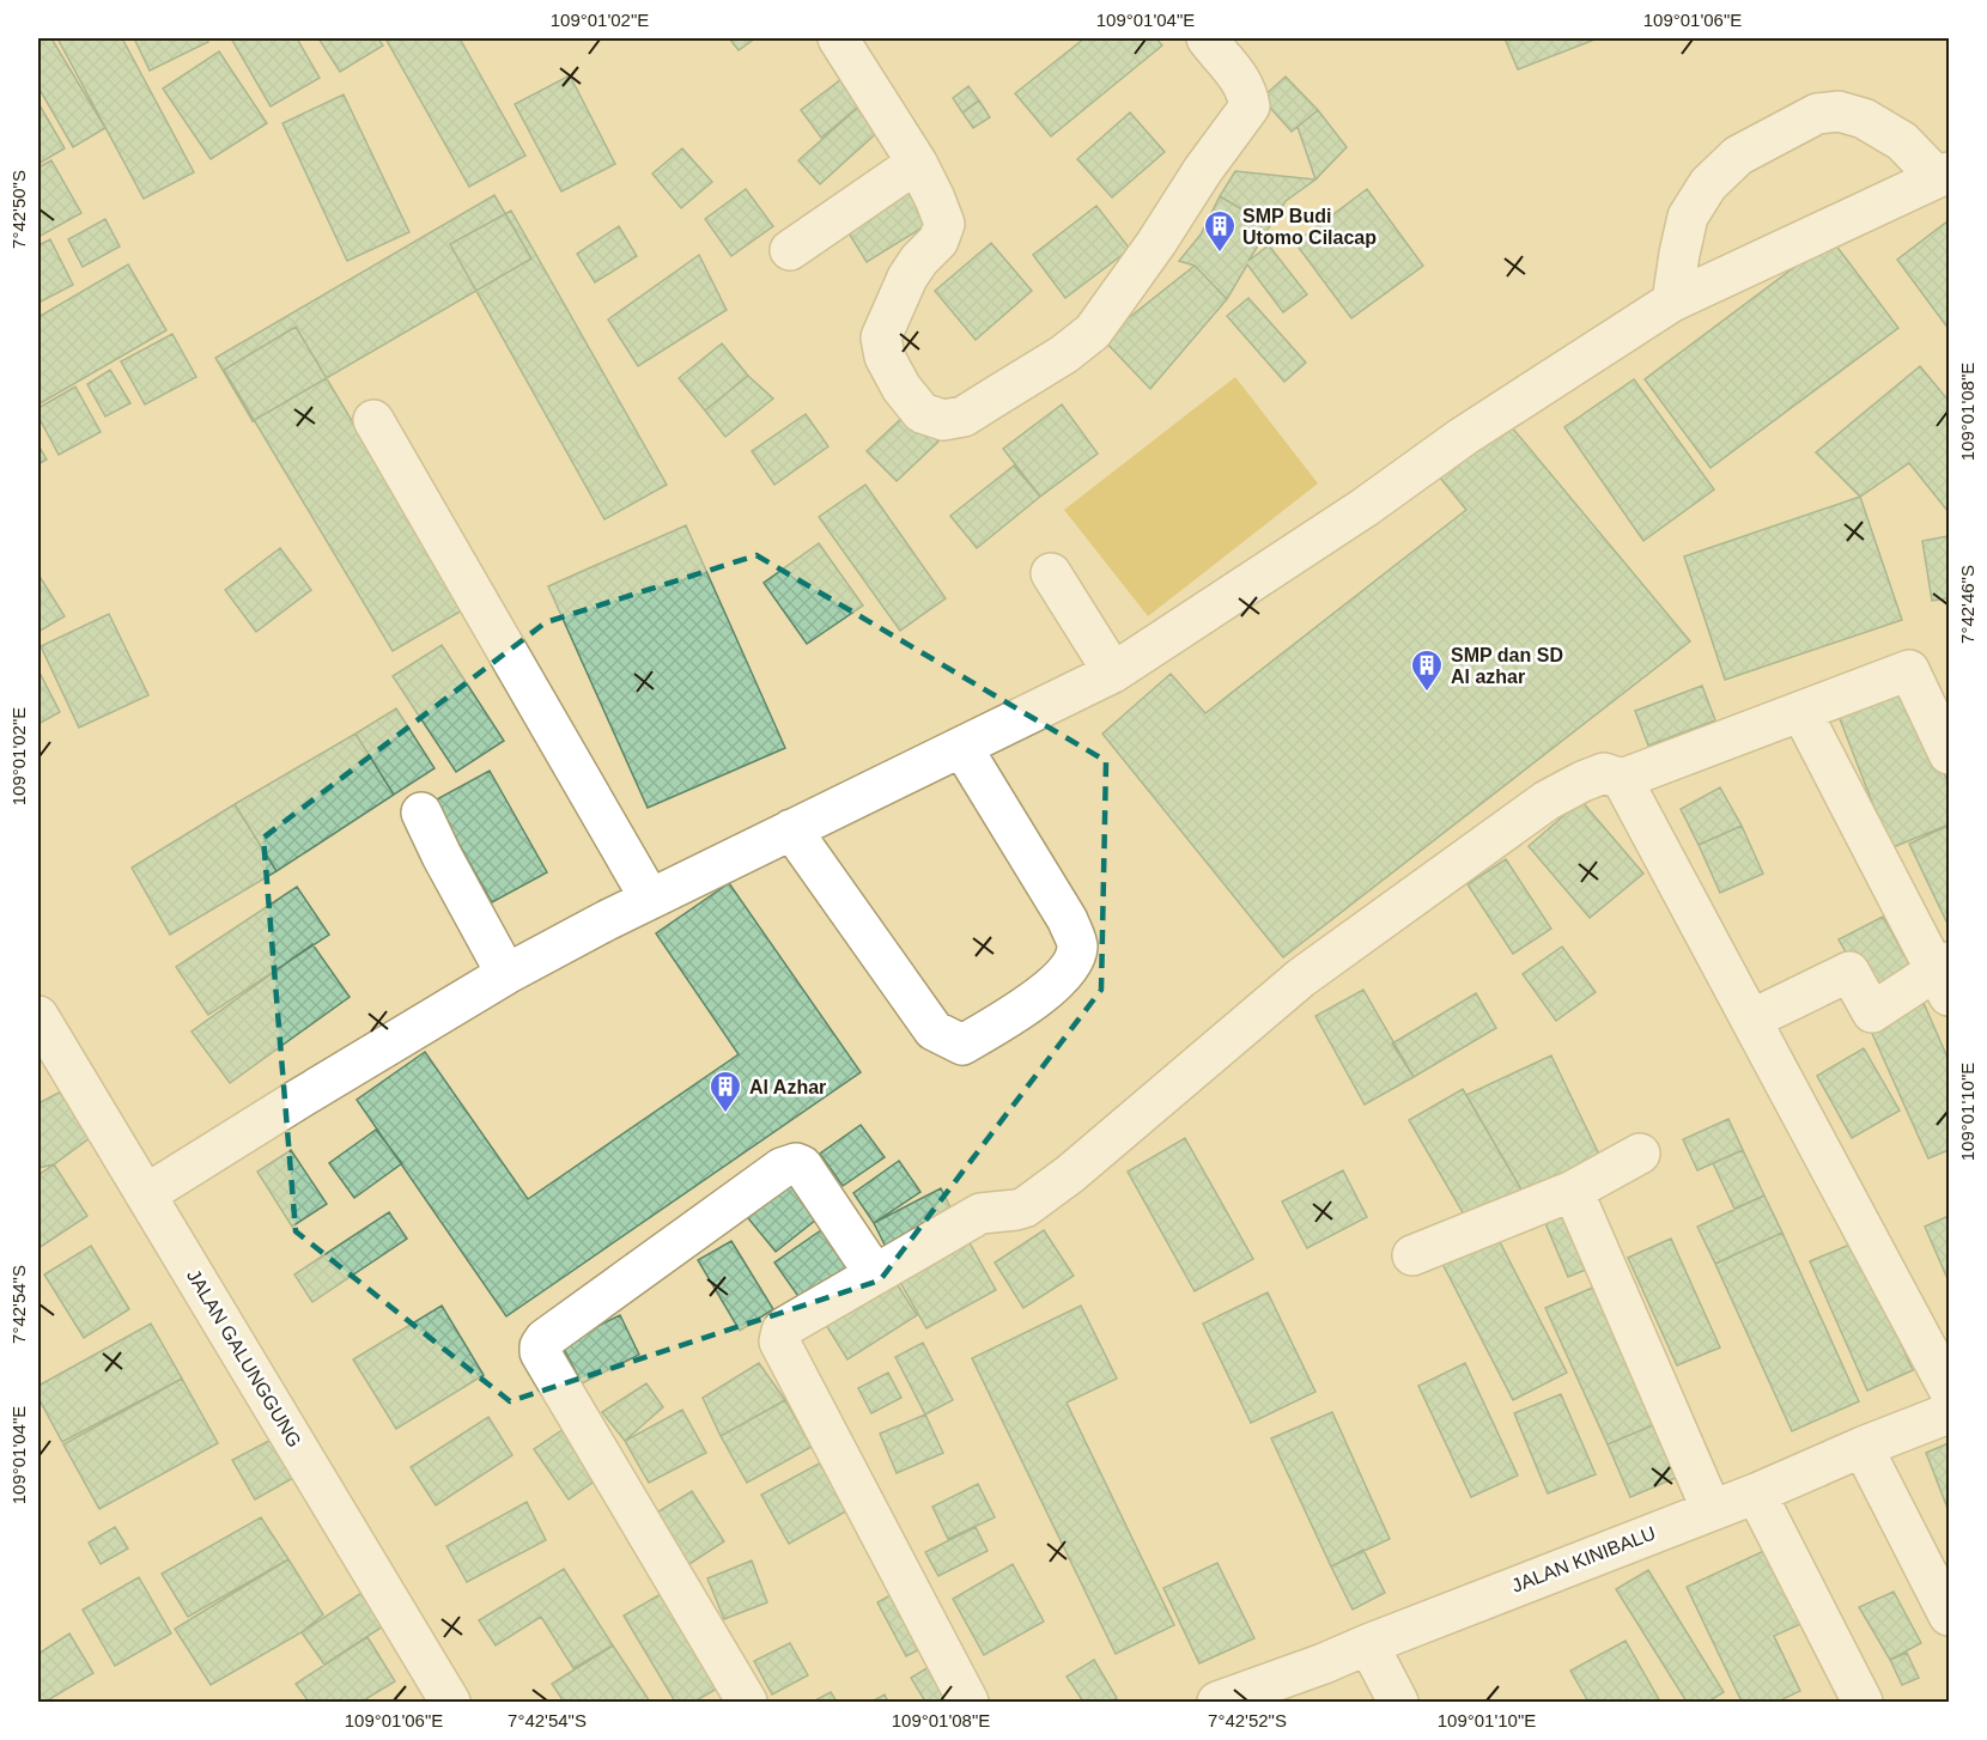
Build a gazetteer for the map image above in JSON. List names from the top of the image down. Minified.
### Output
{"streets":{"street":["JALAN GALUNGGUNG","JALAN KINIBALU"]},"places":{"building":["SMP Budi Utomo Cilacap","SMP dan SD Al azhar","Al Azhar"]},"coordinates":["109°01'02\"E","109°01'04\"E","109°01'06\"E","7°42'50\"S","109°01'08\"E","7°42'46\"S","109°01'10\"E","7°42'54\"S","7°42'52\"S"]}
